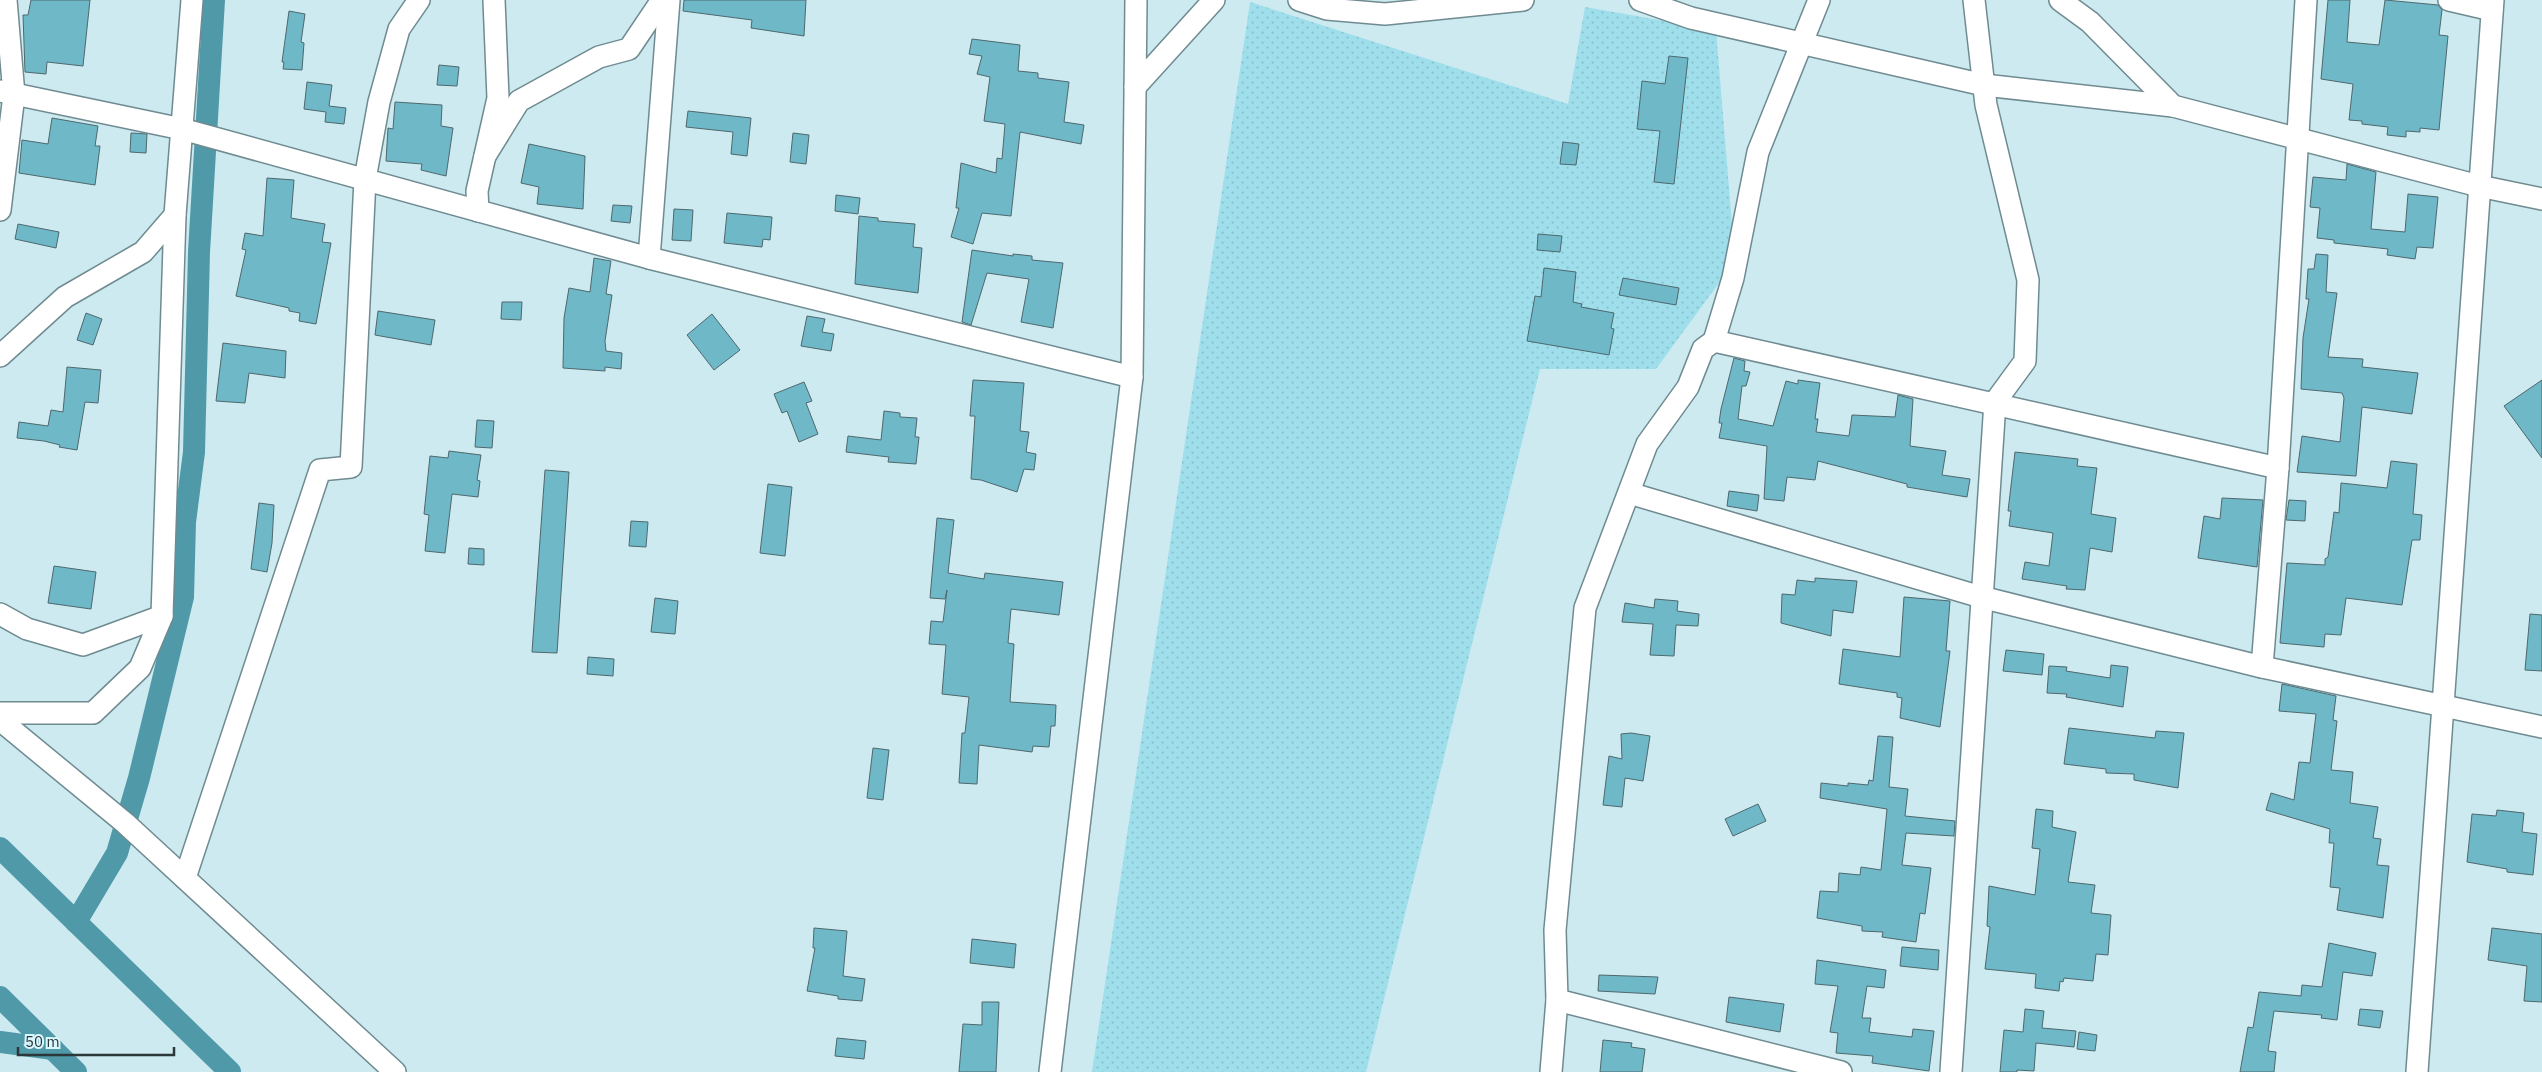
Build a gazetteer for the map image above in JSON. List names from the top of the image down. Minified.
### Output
{"scale_bar":"50 m"}
